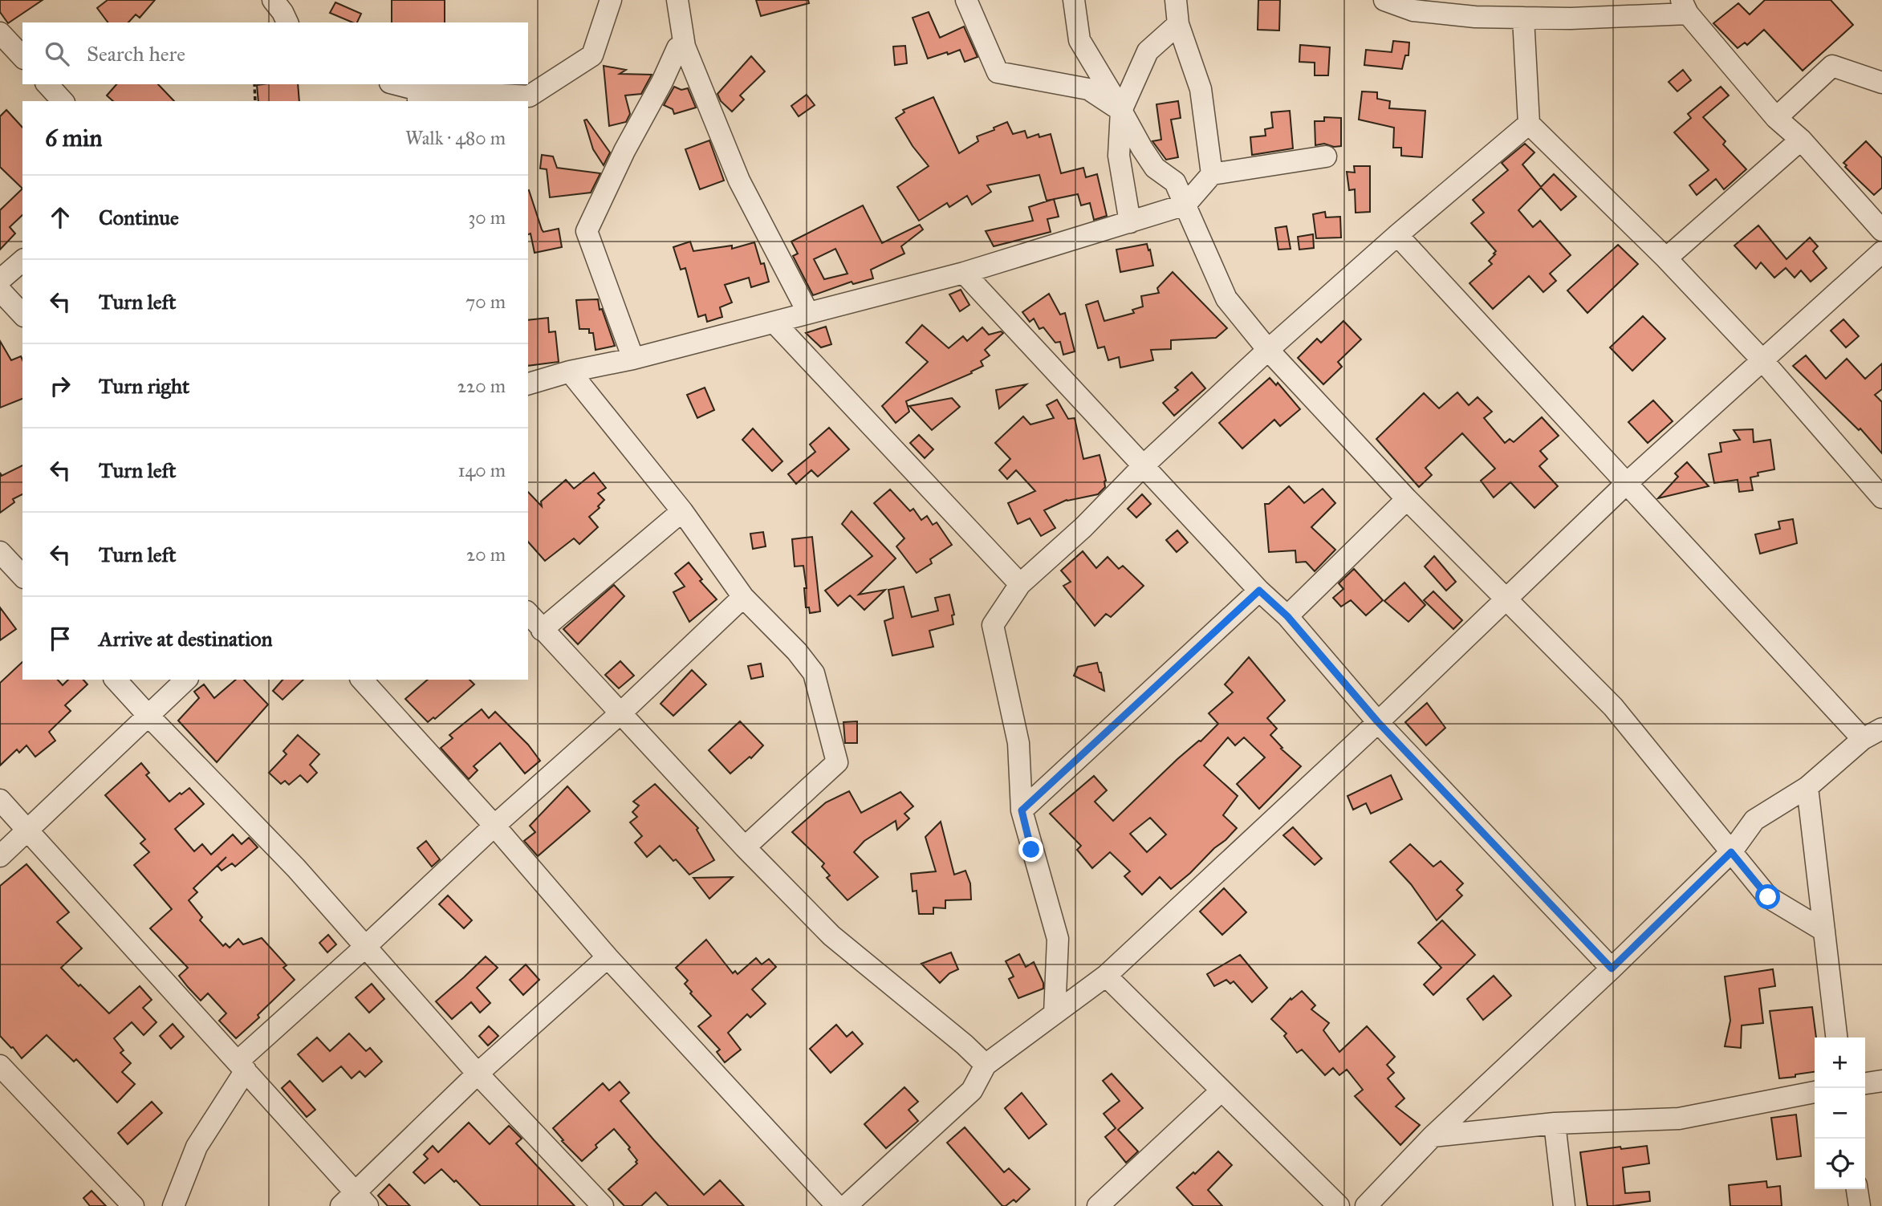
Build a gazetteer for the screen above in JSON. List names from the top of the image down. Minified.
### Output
{"page":{"search":"Search here","heading":["6 min","Walk · 480 m"],"list":[["Continue","30 m"],["Turn left","70 m"],["Turn right","220 m"],["Turn left","140 m"],["Turn left","20 m"],"Arrive at destination"],"map_buttons":["+","−"]}}
